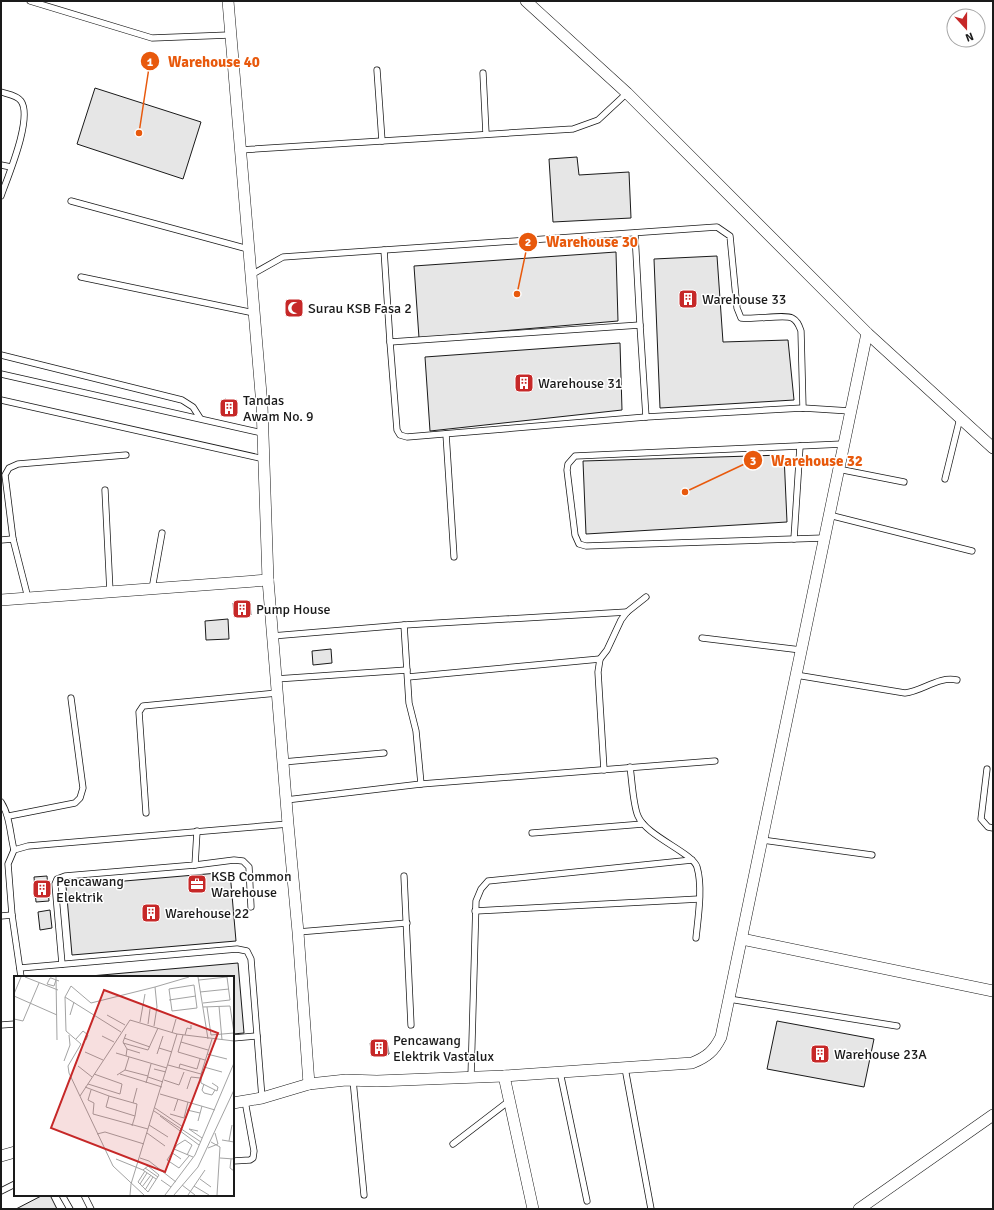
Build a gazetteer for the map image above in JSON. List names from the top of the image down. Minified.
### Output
{"places":{"other":["Warehouse 40","Warehouse 30","Warehouse 32"],"building":["Warehouse 33","Warehouse 31","Tandas Awam No. 9","Pump House","Pencawang Elektrik","Warehouse 22","Pencawang Elektrik Vastalux","Warehouse 23A"],"mosque":["Surau KSB Fasa 2"],"office":["KSB Common Warehouse"]},"north":"bottom"}
